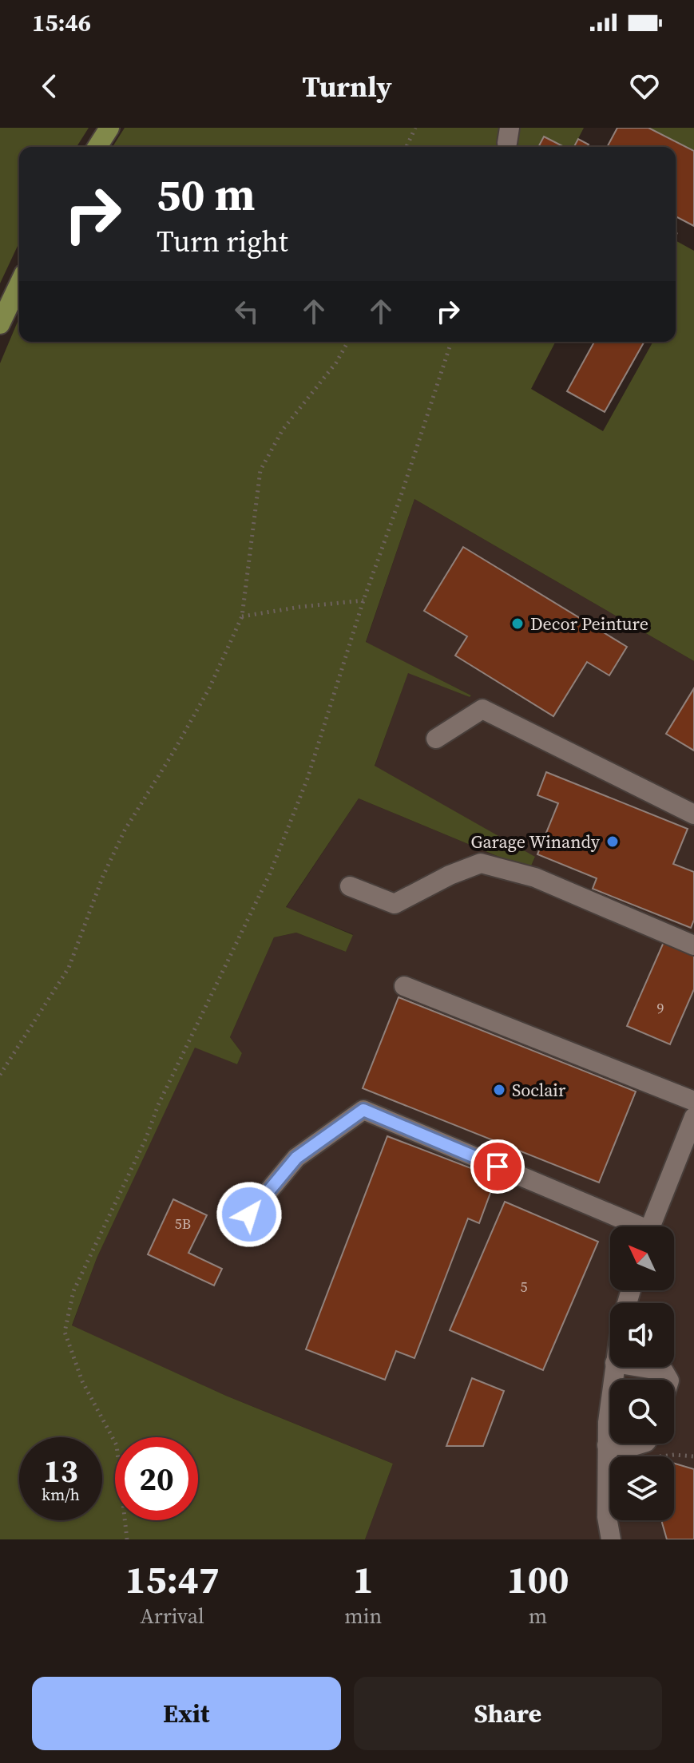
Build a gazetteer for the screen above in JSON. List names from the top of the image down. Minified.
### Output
{"places":["Decor Peinture","Garage Winandy","Soclair"],"house_numbers":["9","5B","5"],"north":"top left","page":{"status":"15:46","header":"Turnly","turn":["50 m","Turn right"],"speed":"13 km/h","limit":"20","eta":["15:47","Arrival","1","min","100","m"],"buttons":["Exit","Share"]}}
